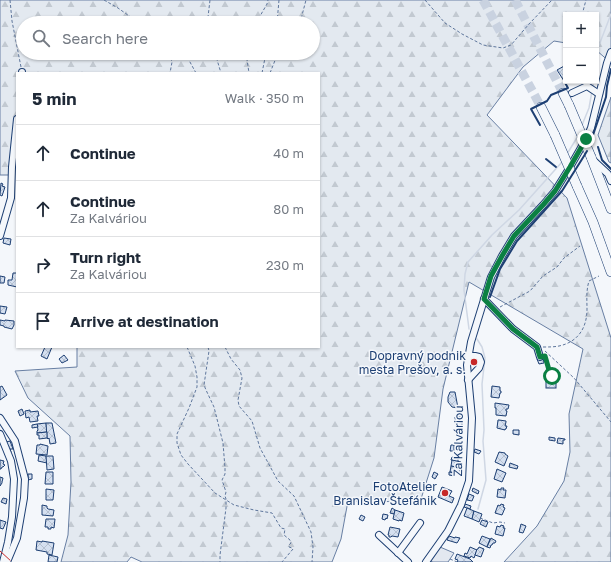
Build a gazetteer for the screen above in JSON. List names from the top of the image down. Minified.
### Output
{"streets":{"street":["Za Kalváriou"]},"places":["Dopravný podnik mesta Prešov, a. s.","FotoAtelier Branislav Štefánik"],"page":{"map_buttons":["+","−"],"search":"Search here","heading":["5 min","Walk · 350 m"],"list":[["Continue","40 m"],["Continue","Za Kalváriou","80 m"],["Turn right","Za Kalváriou","230 m"],"Arrive at destination"]}}
